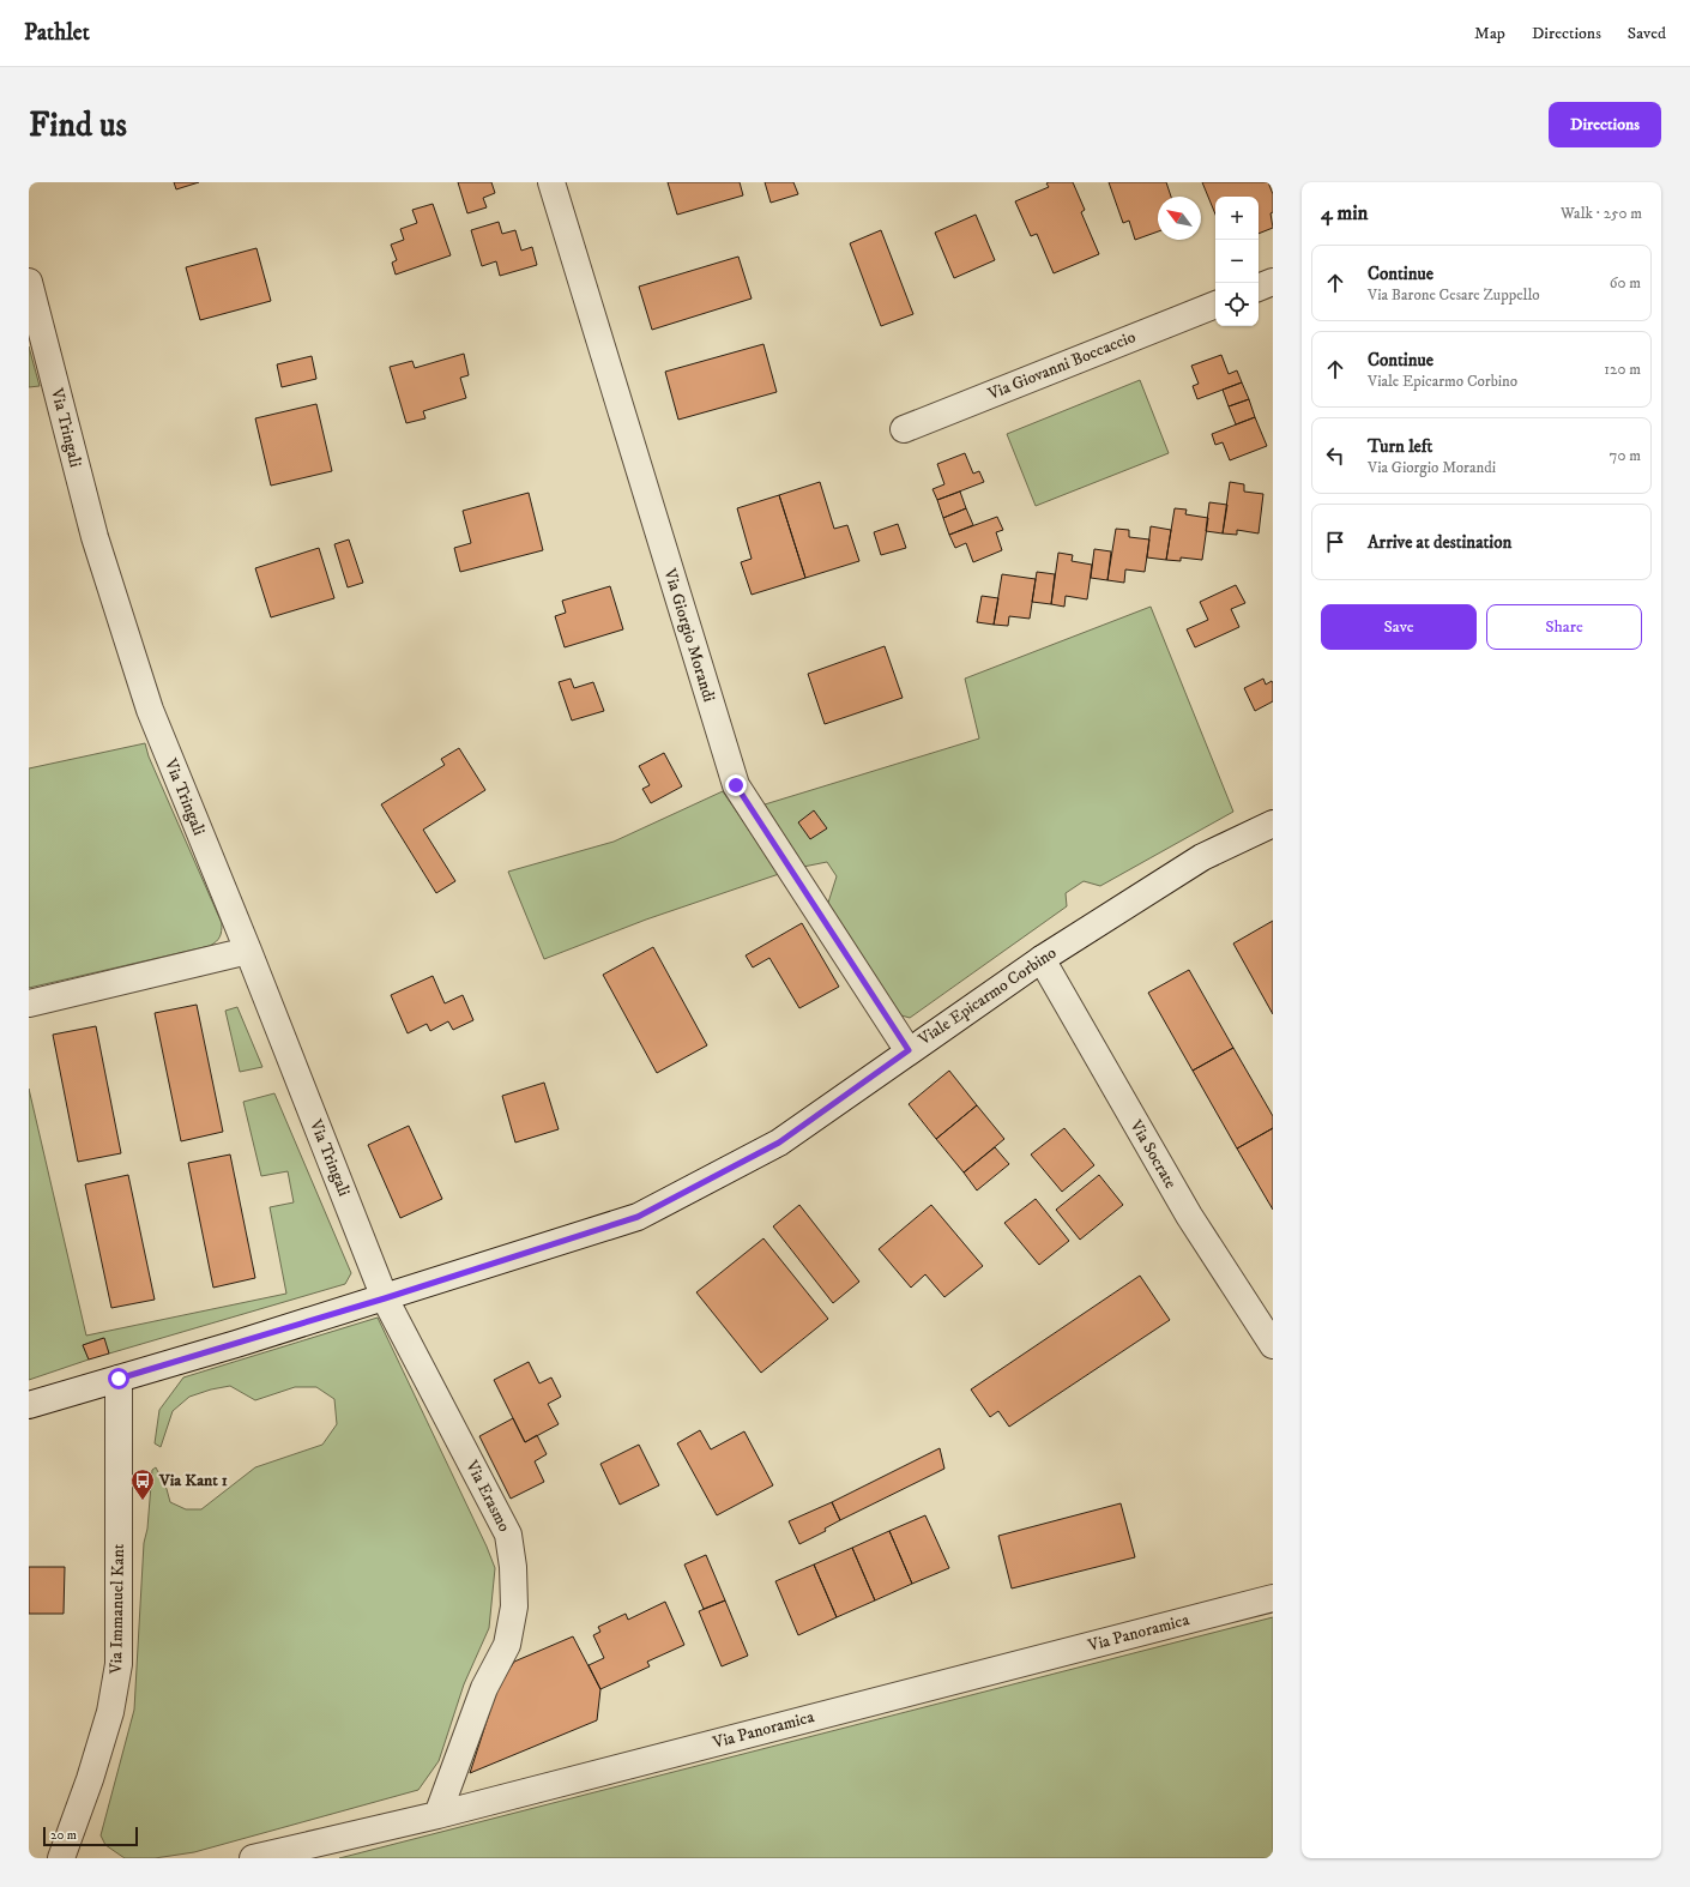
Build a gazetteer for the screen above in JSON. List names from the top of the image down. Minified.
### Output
{"streets":{"street":["Via Giovanni Boccaccio","Via Tringali","Via Giorgio Morandi","Viale Epicarmo Corbino","Via Socrate","Via Erasmo","Via Immanuel Kant","Via Panoramica"]},"crossings":[["Via Tringali","Viale Epicarmo Corbino"],["Via Tringali","Via Erasmo"],["Via Giorgio Morandi","Viale Epicarmo Corbino"],["Viale Epicarmo Corbino","Via Socrate"],["Viale Epicarmo Corbino","Via Erasmo"],["Viale Epicarmo Corbino","Via Immanuel Kant"],["Via Erasmo","Via Panoramica"]],"places":{"bus stop":["Via Kant 1"]},"scale_bar":"20 m","north":"top left","page":{"header":"Pathlet","nav":["Map","Directions","Saved"],"buttons":["Directions",["Save","Share"]],"title":"Find us","heading":["4 min","Walk · 250 m"],"map_buttons":["+","−"],"list":[["Continue","Via Barone Cesare Zuppello","60 m"],["Continue","Viale Epicarmo Corbino","120 m"],["Turn left","Via Giorgio Morandi","70 m"],"Arrive at destination"],"scale":"20 m"}}
